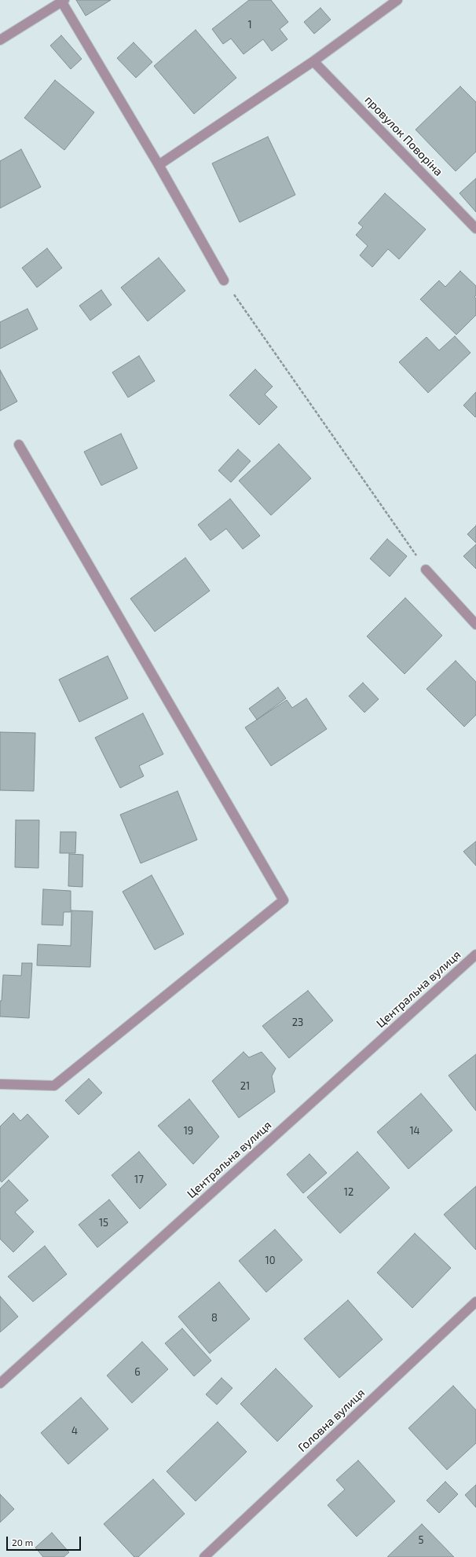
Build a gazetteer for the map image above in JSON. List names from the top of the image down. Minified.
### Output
{"streets":{"street":["провулок Поворіна","Центральна вулиця","Головна вулиця"]},"house_numbers":["1","23","21","19","14","17","12","15","10","8","6","4","5"],"scale_bar":"20 m"}
